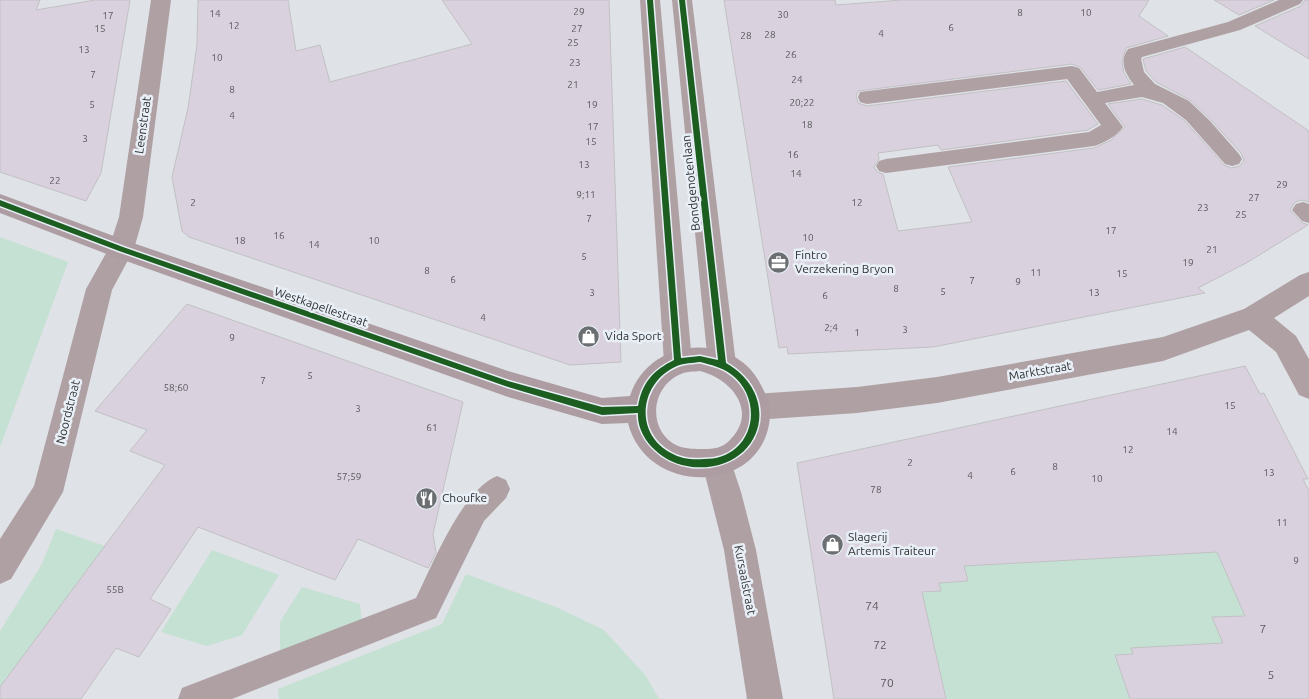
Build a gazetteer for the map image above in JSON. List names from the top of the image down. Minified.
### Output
{"streets":{"street":["Leenstraat","Bondgenotenlaan","Westkapellestraat","Marktstraat","Noordstraat","Kursaalstraat"]},"crossings":[["Leenstraat","Westkapellestraat"],["Leenstraat","Noordstraat"],["Bondgenotenlaan","Westkapellestraat"],["Bondgenotenlaan","Marktstraat"],["Bondgenotenlaan","Kursaalstraat"],["Westkapellestraat","Marktstraat"],["Westkapellestraat","Noordstraat"],["Westkapellestraat","Kursaalstraat"],["Marktstraat","Kursaalstraat"]],"places":{"office":["Fintro Verzekering Bryon"],"shop":["Vida Sport","Slagerij Artemis Traiteur"],"restaurant":["Choufke"]},"house_numbers":["29","8","10","14","30","17","12","6","15","27","4","28","28","25","13","26","10","23","7","24","21","8","20;22","5","19","4","18","17","3","15","16","13","14","22","29","9;11","27","2","12","23","25","7","17","16","10","18","10","14","21","5","19","8","11","15","6","7","9","8","5","3","13","6","4","2;4","3","1","9","5","7","58;60","15","3","61","14","12","2","8","6","13","4","57;59","10","78","11","9","55B","74","7","72","5","70"]}
